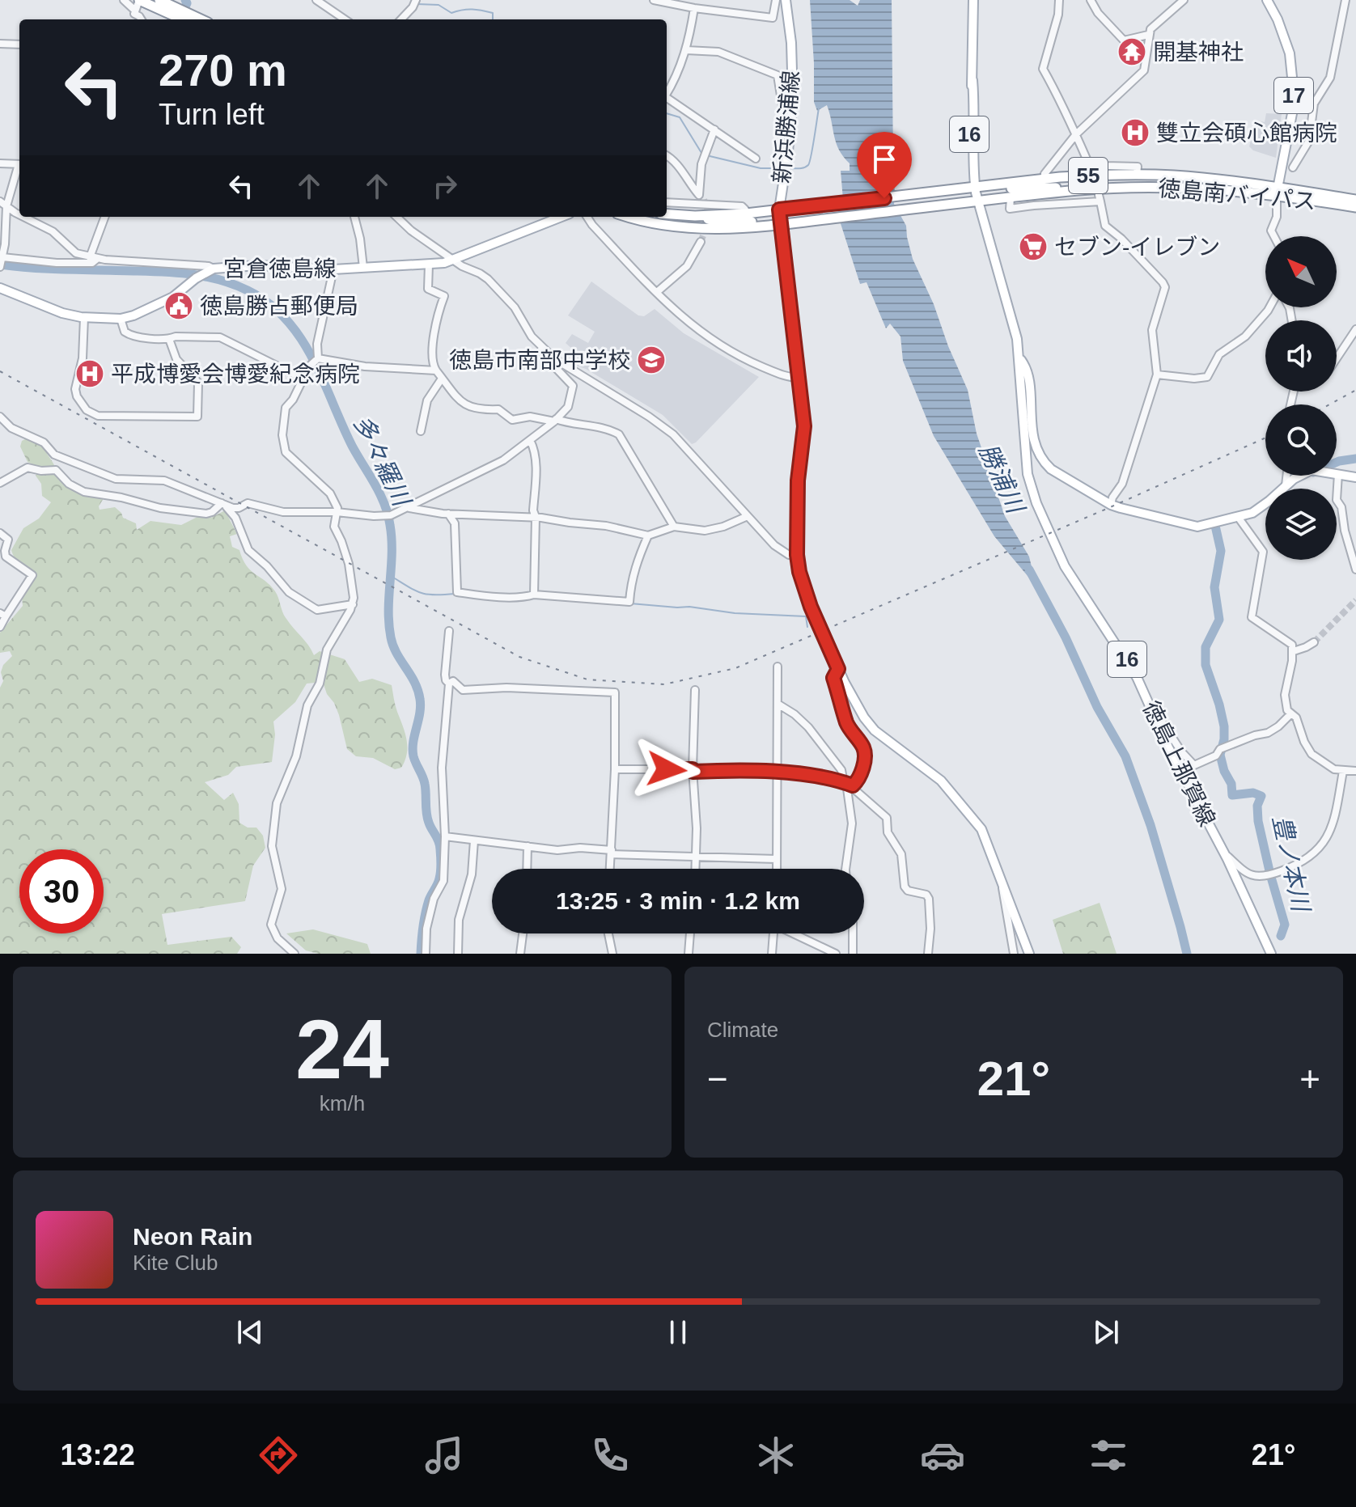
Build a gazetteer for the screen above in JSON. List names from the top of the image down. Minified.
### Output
{"streets":{"highway":["55","徳島南バイパス"],"main road":["17","新浜勝浦線","16","宮倉徳島線","徳島上那賀線"]},"crossings":[["17","徳島南バイパス"],["新浜勝浦線","徳島南バイパス"],["徳島南バイパス","徳島上那賀線"]],"water":["多々羅川","勝浦川","豊ノ本川"],"places":{"temple":["開基神社"],"hospital":["雙立会碩心館病院","平成博愛会博愛紀念病院"],"supermarket":["セブン-イレブン"],"public building":["徳島勝占郵便局"],"school or university":["徳島市南部中学校"]},"north":"top left","page":{"turn":["270 m","Turn left"],"limit":"30","trip":"13:25 · 3 min · 1.2 km","tile":[["24","km/h"],"Climate"],"heat":["−","21°","+"],"song":["Neon Rain","Kite Club"],"tabs":["13:22","21°"]}}
